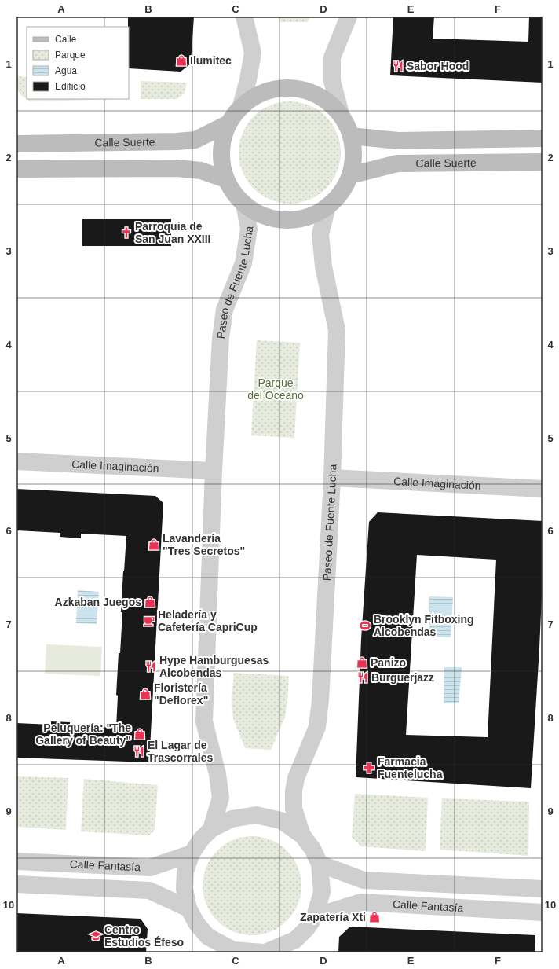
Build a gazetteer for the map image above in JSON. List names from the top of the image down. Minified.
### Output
{"streets":{"main road":["Calle Suerte"],"street":["Paseo de Fuente Lucha","Calle Imaginación","Calle Fantasía"]},"crossings":[["Paseo de Fuente Lucha","Calle Imaginación"]],"parks":["Parque del Oceano"],"places":{"shop":["Ilumitec","Lavandería \"Tres Secretos\"","Azkaban Juegos","Panizo","Floristería \"Deflorex\"","Peluquería: \"The Gallery of Beauty\"","Zapatería Xti"],"restaurant":["Sabor Hood","Hype Hamburguesas Alcobendas","Burguerjazz","El Lagar de Trascorrales"],"church":["Parroquia de San Juan XXIII"],"cafe":["Heladería y Cafetería CapriCup"],"sports":["Brooklyn Fitboxing Alcobendas"],"pharmacy":["Farmacia Fuentelucha"],"school or university":["Centro Estudios Éfeso"]},"legend":["Calle","Parque","Agua","Edificio"],"grid":{"columns":["A","B","C","D","E","F"],"rows":["1","2","3","4","5","6","7","8","9","10"]}}
